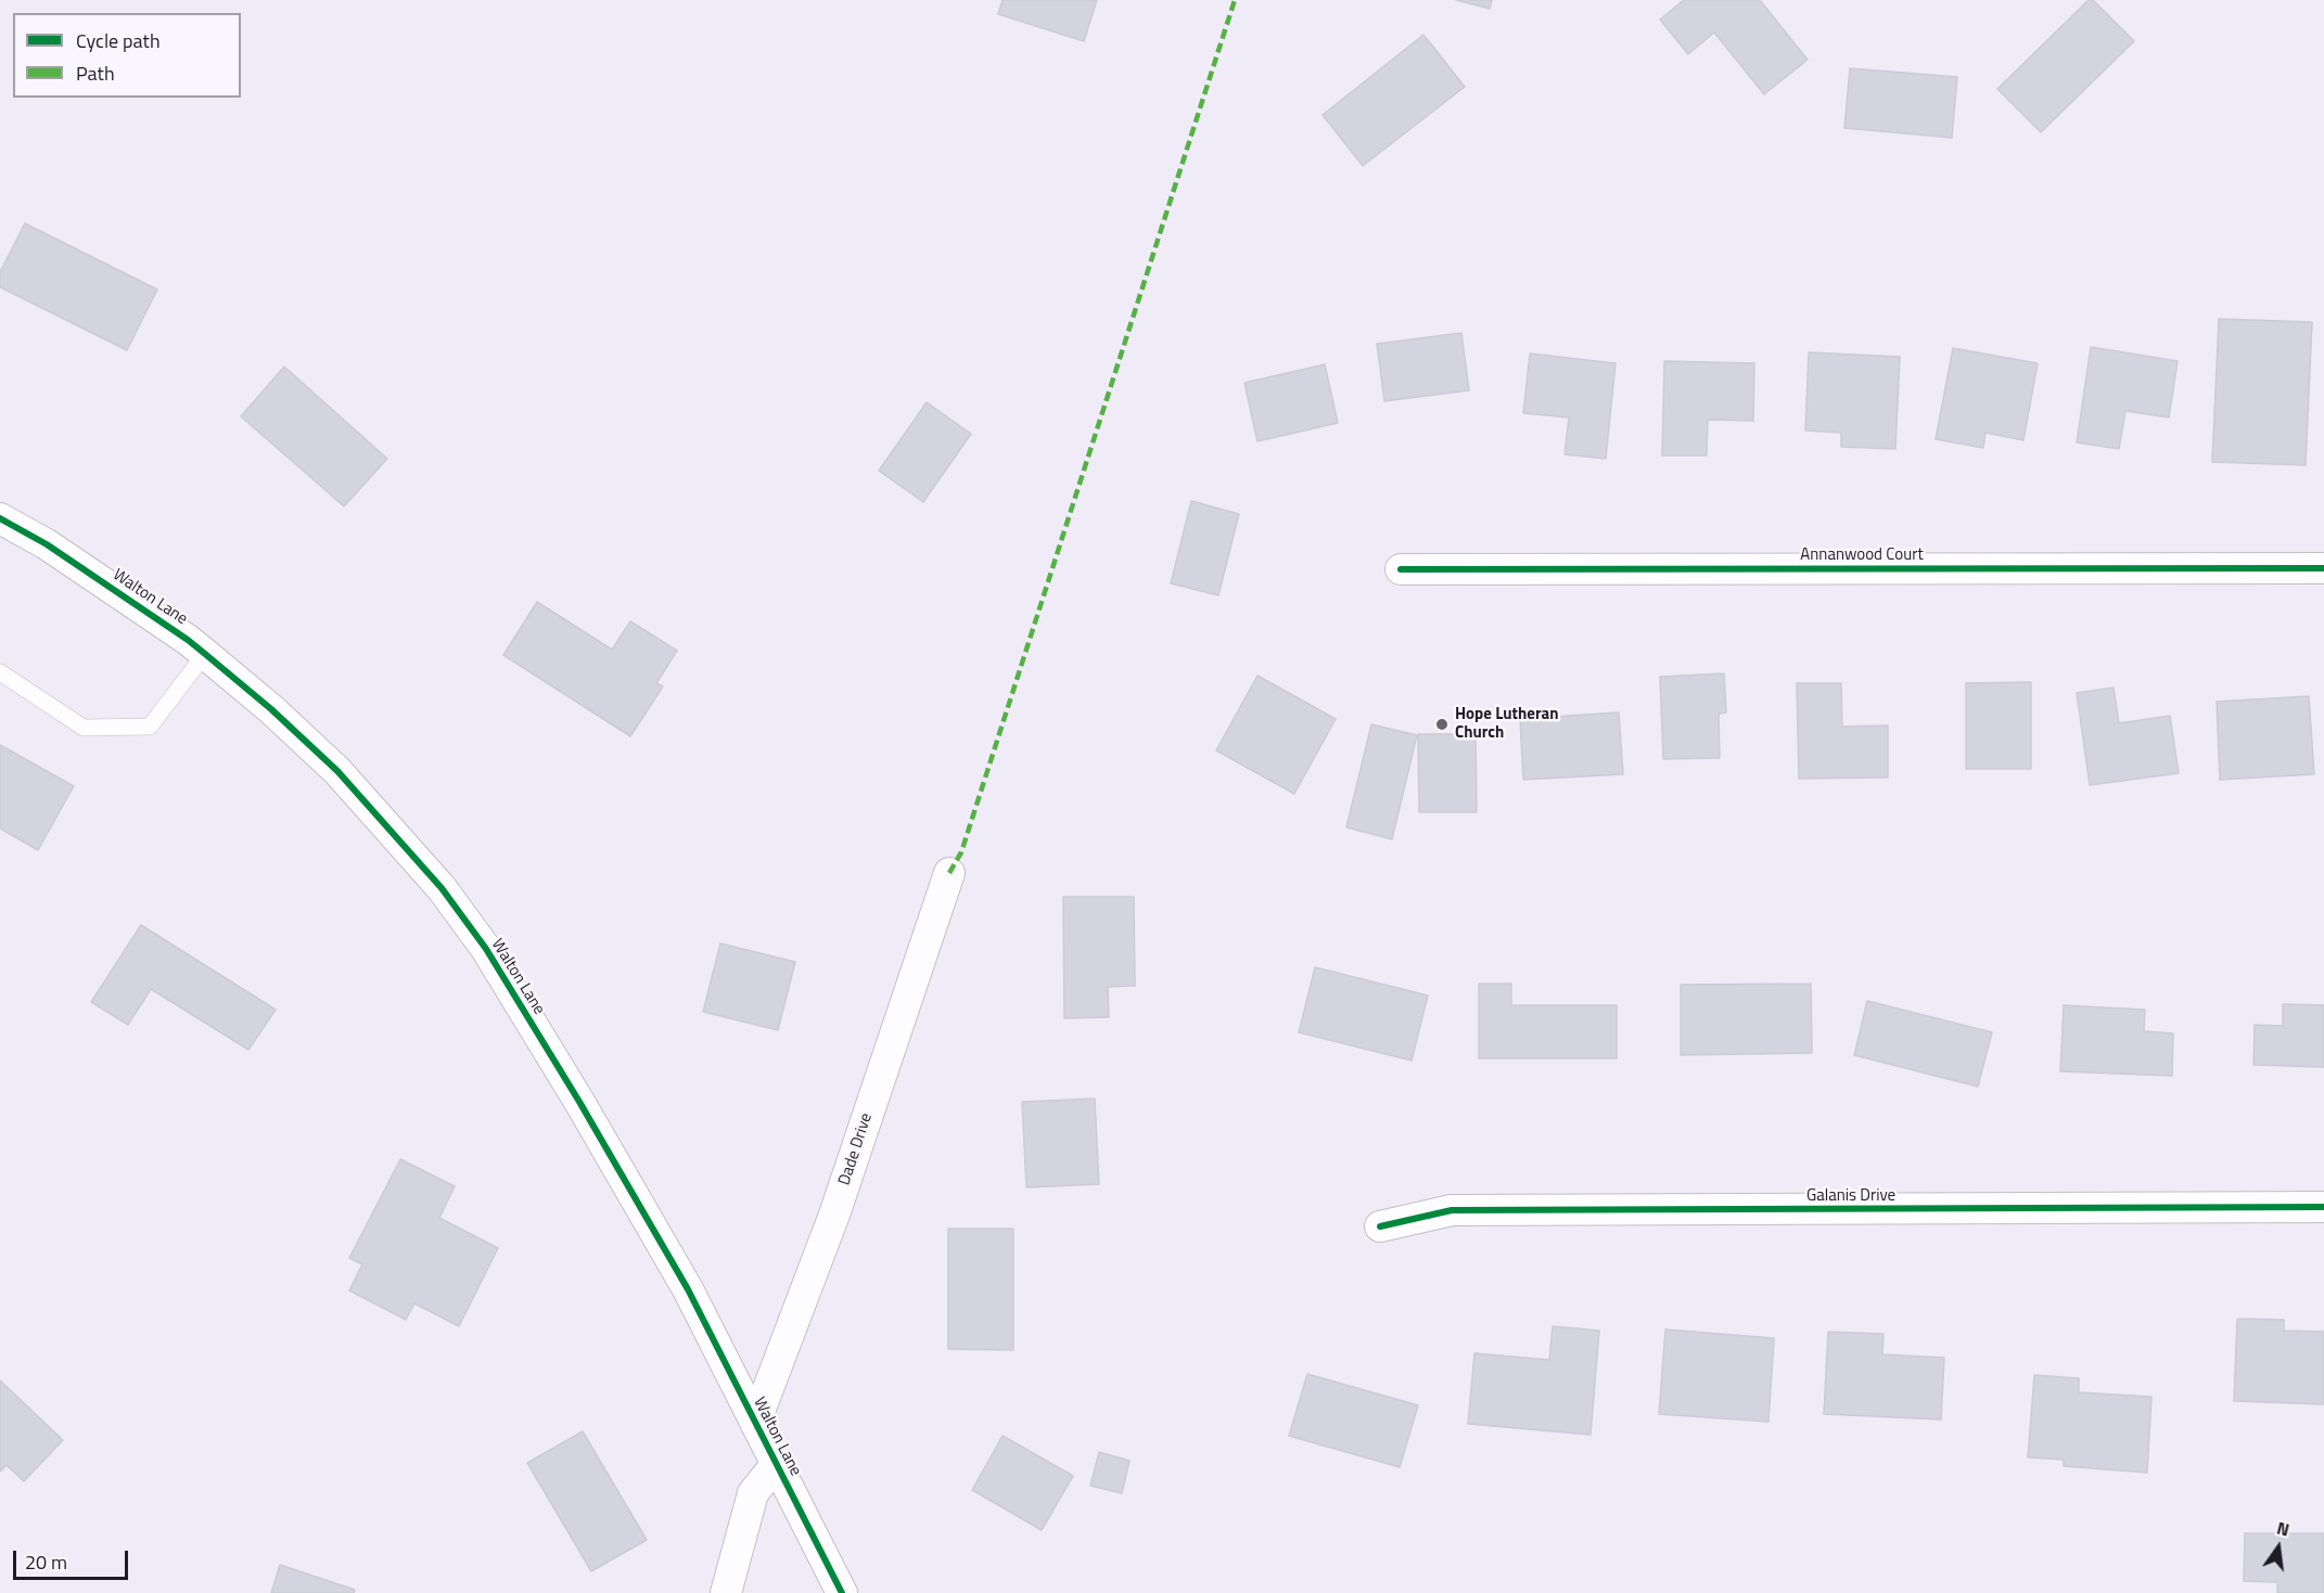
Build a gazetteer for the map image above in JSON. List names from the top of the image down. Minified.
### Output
{"streets":{"street":["Annanwood Court","Walton Lane","Dade Drive","Galanis Drive"]},"crossings":[["Walton Lane","Dade Drive"]],"places":["Hope Lutheran Church"],"legend":["Cycle path","Path"],"scale_bar":"20 m","north":"top"}
